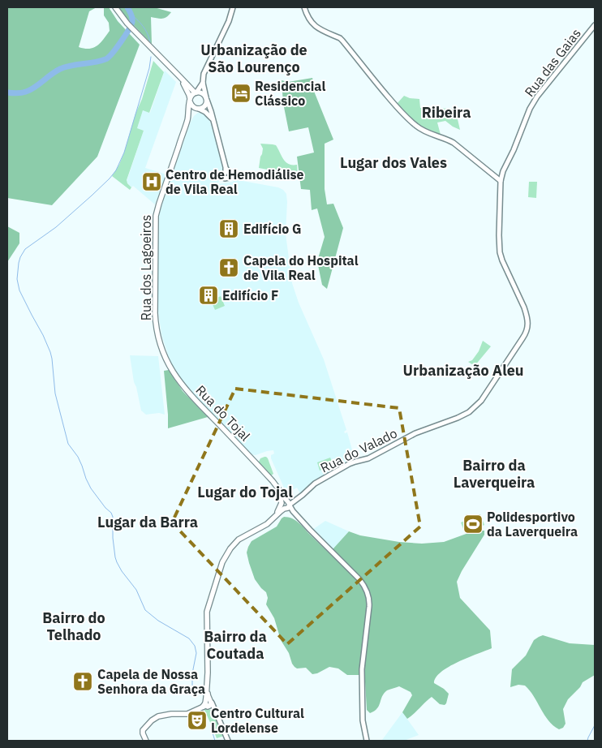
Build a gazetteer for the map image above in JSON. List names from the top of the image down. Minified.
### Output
{"streets":{"main road":["Rua dos Lagoeiros","Rua do Tojal"],"street":["Rua das Gaias","Rua do Valado"]},"crossings":[["Rua das Gaias","Rua do Valado"],["Rua dos Lagoeiros","Rua do Tojal"],["Rua do Tojal","Rua do Valado"]],"districts":["Urbanização de São Lourenço","Ribeira","Lugar dos Vales","Urbanização Aleu","Bairro da Laverqueira","Lugar do Tojal","Lugar da Barra","Bairro do Telhado","Bairro da Coutada"],"places":{"hotel":["Residencial Clássico"],"hospital":["Centro de Hemodiálise de Vila Real"],"building":["Edifício G","Edifício F"],"church":["Capela do Hospital de Vila Real","Capela de Nossa Senhora da Graça"],"sports":["Polidesportivo da Laverqueira"],"theatre":["Centro Cultural Lordelense"]}}
